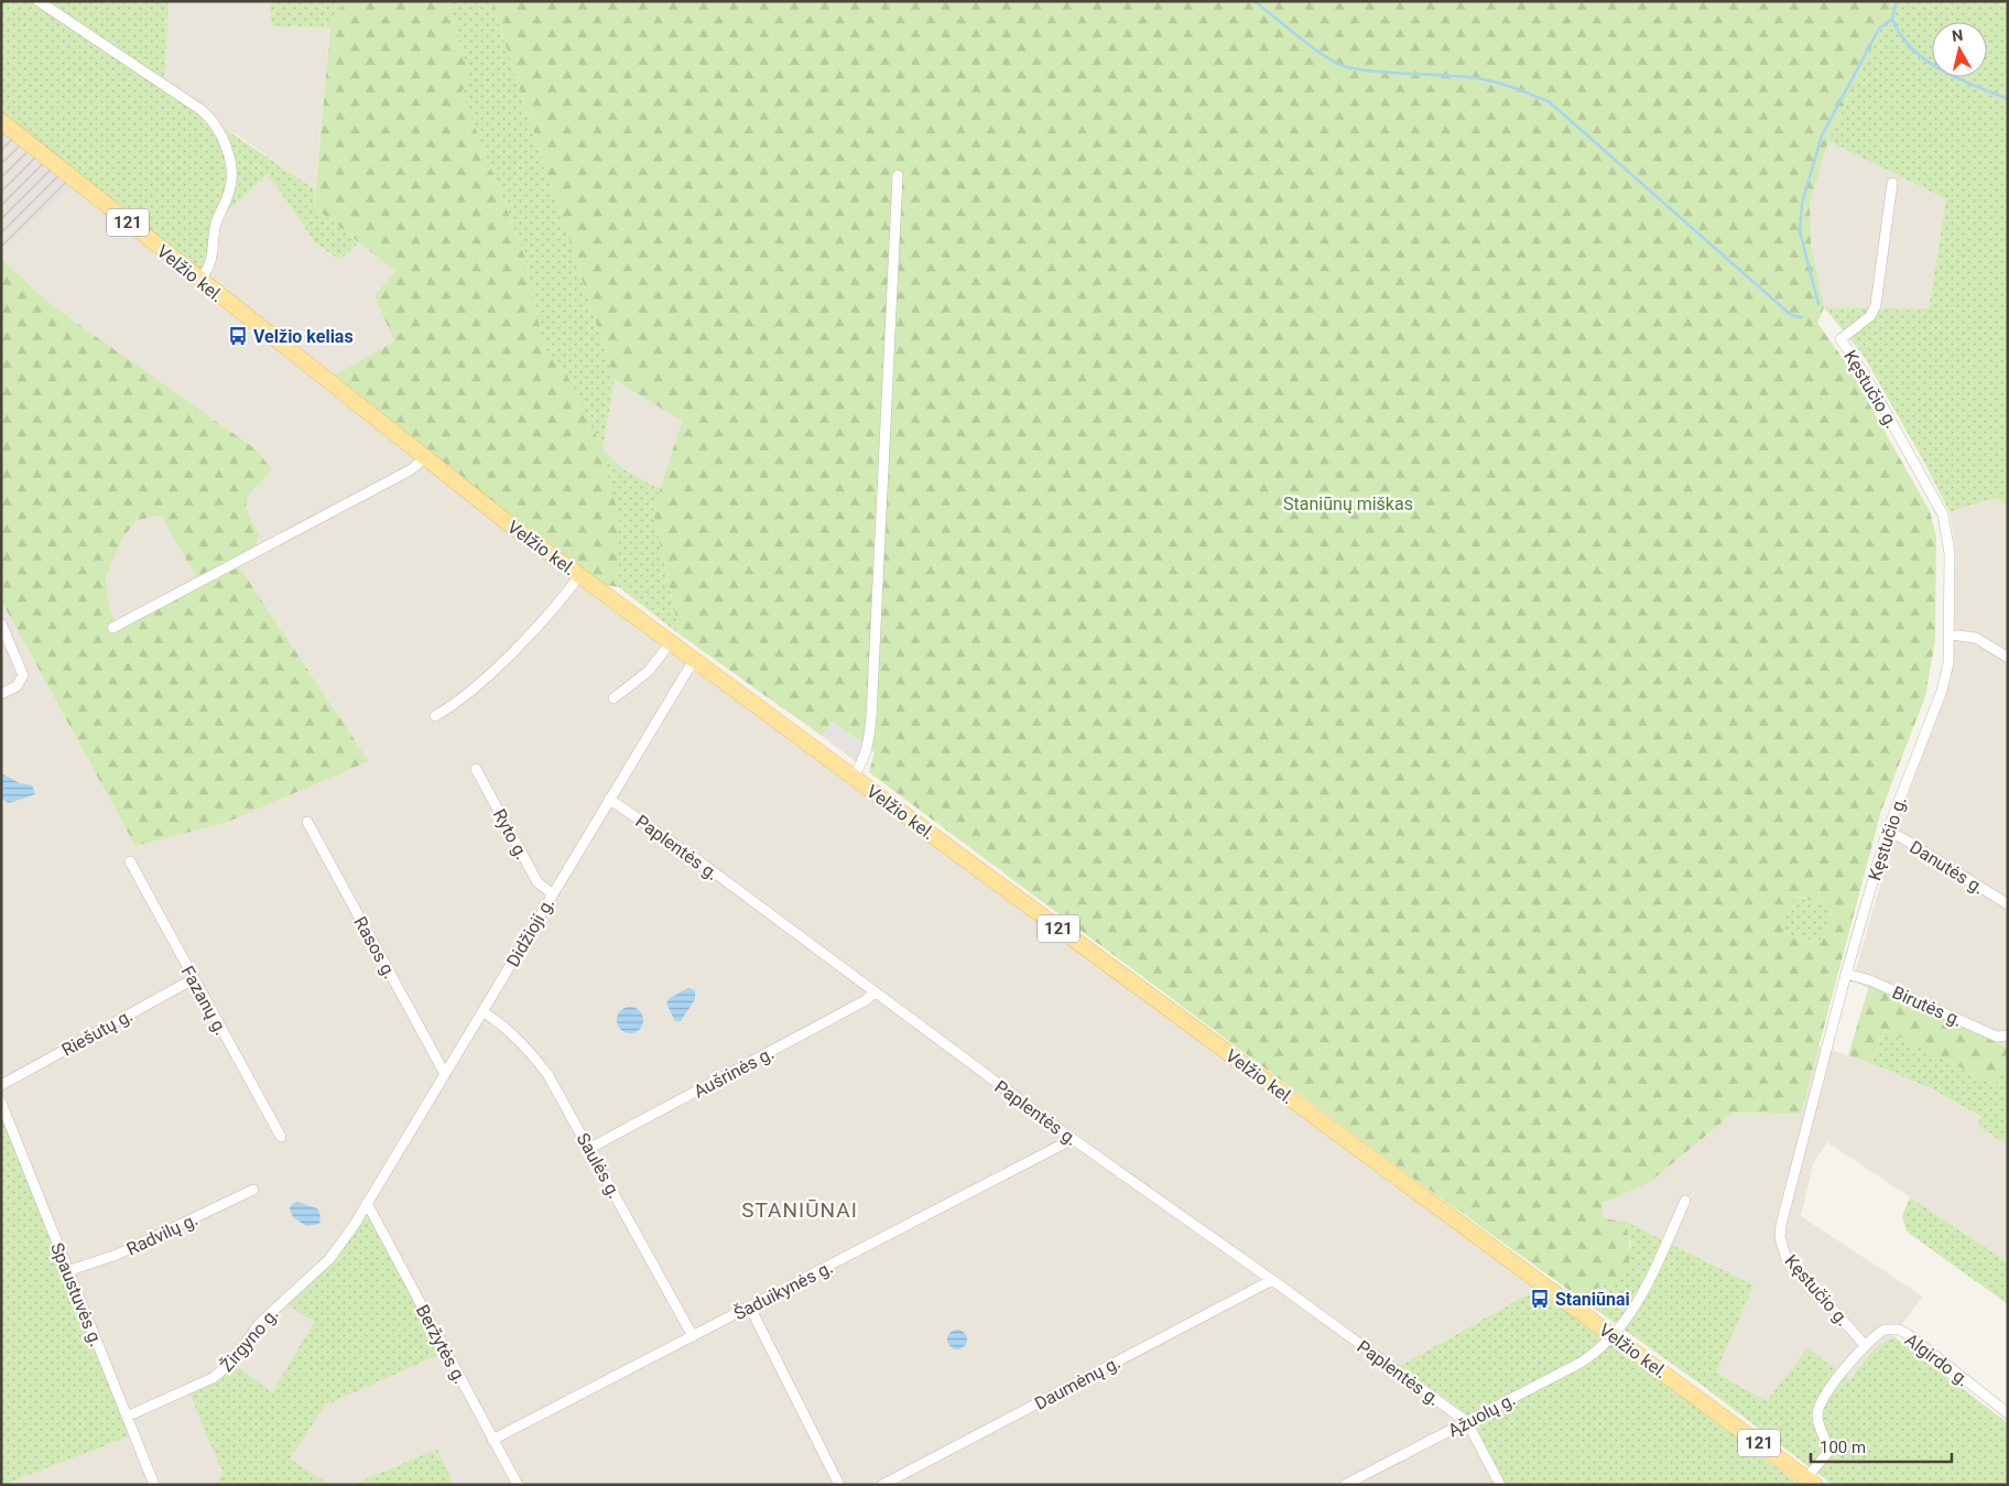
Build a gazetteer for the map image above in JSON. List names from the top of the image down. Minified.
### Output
{"streets":{"main road":["121","Velžio kel."],"street":["Kęstučio g.","Ryto g.","Paplentės g.","Danutės g.","Didžioji g.","Rasos g.","Fazanų g.","Birutės g.","Riešutų g.","Aušrinės g.","Saulės g.","Radvilų g.","Šaduikynės g.","Spaustuvės g.","Žirgyno g.","Beržytės g.","Algirdo g.","Daumėnų g.","Ąžuolų g."]},"crossings":[["Velžio kel.","Didžioji g."],["Velžio kel.","Ąžuolų g."],["Kęstučio g.","Danutės g."],["Kęstučio g.","Birutės g."],["Kęstučio g.","Algirdo g."],["Ryto g.","Didžioji g."],["Paplentės g.","Didžioji g."],["Paplentės g.","Aušrinės g."],["Paplentės g.","Šaduikynės g."],["Paplentės g.","Daumėnų g."],["Paplentės g.","Ąžuolų g."],["Didžioji g.","Rasos g."],["Didžioji g.","Saulės g."],["Didžioji g.","Žirgyno g."],["Didžioji g.","Beržytės g."],["Fazanų g.","Riešutų g."],["Aušrinės g.","Saulės g."],["Saulės g.","Šaduikynės g."],["Radvilų g.","Spaustuvės g."],["Šaduikynės g.","Beržytės g."],["Spaustuvės g.","Žirgyno g."],["Žirgyno g.","Beržytės g."]],"districts":["STANIŪNAI"],"parks":["Staniūnų miškas"],"places":{"bus stop":["Velžio kelias","Staniūnai"]},"scale_bar":"100 m","north":"top"}
